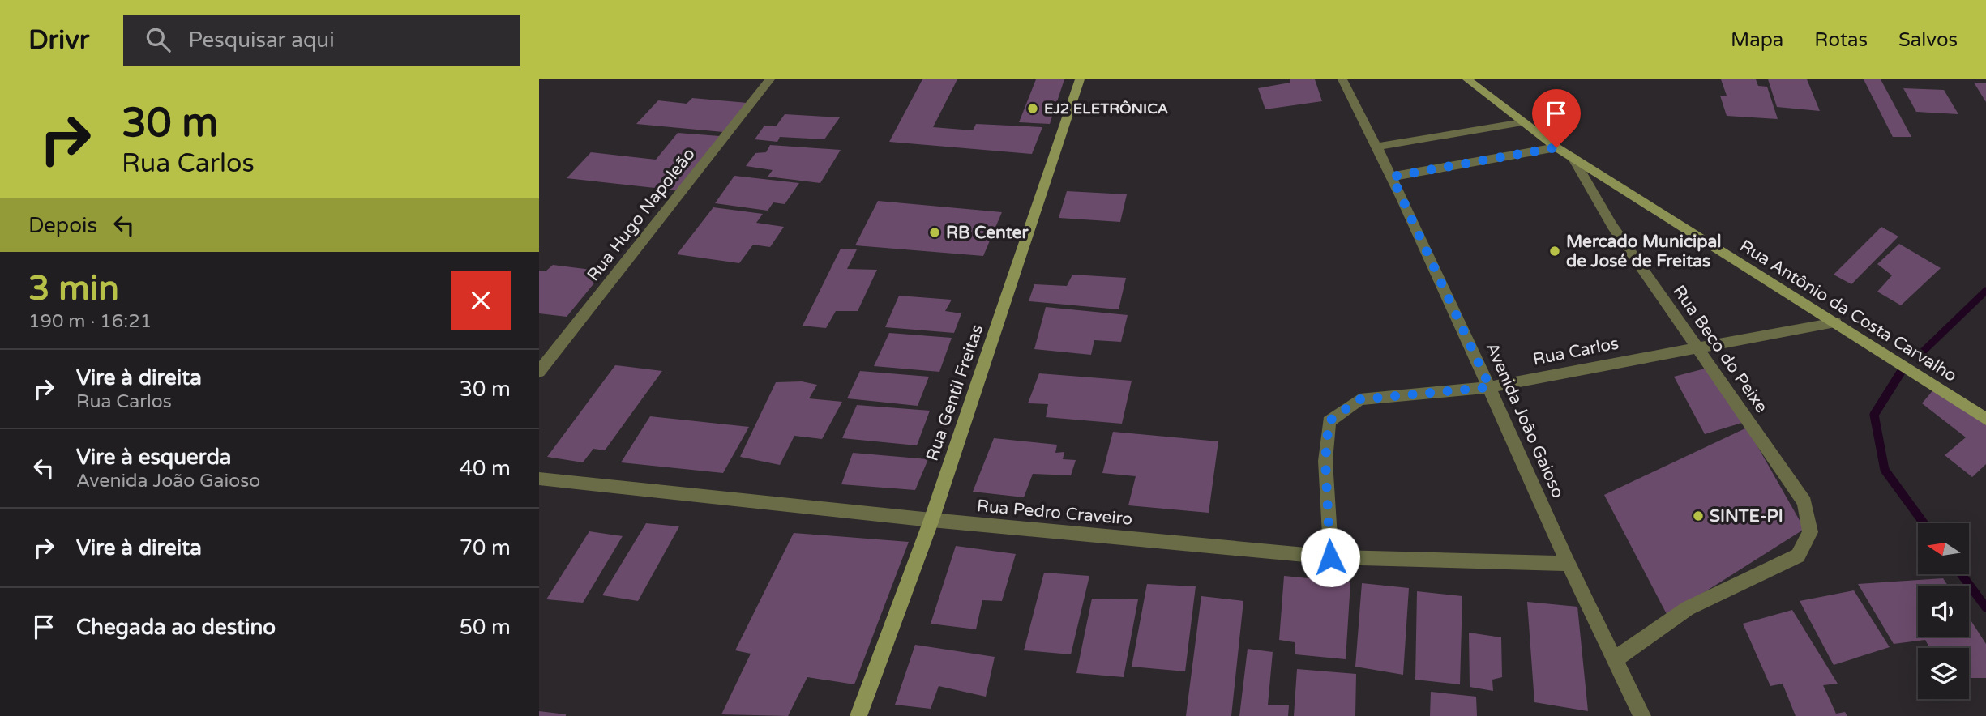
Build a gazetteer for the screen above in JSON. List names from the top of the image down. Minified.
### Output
{"streets":{"main road":["Rua Antônio da Costa Carvalho","Rua Gentil Freitas"],"street":["Rua Hugo Napoleão","Rua Beco do Peixe","Rua Carlos","Avenida João Gaioso","Rua Pedro Craveiro"]},"crossings":[["Rua Antônio da Costa Carvalho","Rua Beco do Peixe"],["Rua Antônio da Costa Carvalho","Rua Carlos"],["Rua Beco do Peixe","Rua Carlos"],["Rua Beco do Peixe","Avenida João Gaioso"],["Rua Carlos","Avenida João Gaioso"],["Rua Carlos","Rua Pedro Craveiro"],["Rua Gentil Freitas","Rua Pedro Craveiro"],["Avenida João Gaioso","Rua Pedro Craveiro"]],"places":["EJ2 ELETRÔNICA","RB Center","Mercado Municipal de José de Freitas","SINTE-PI"],"north":"left","page":{"header":"Drivr","search":"Pesquisar aqui","nav":["Mapa","Rotas","Salvos"],"turn":["30 m","Rua Carlos"],"then":"Depois","heading":["3 min","190 m · 16:21"],"list":[{"name":"Vire à direita","note":"Rua Carlos","value":"30 m"},{"name":"Vire à esquerda","note":"Avenida João Gaioso","value":"40 m"},{"name":"Vire à direita","value":"70 m"},{"name":"Chegada ao destino","value":"50 m"}]}}
